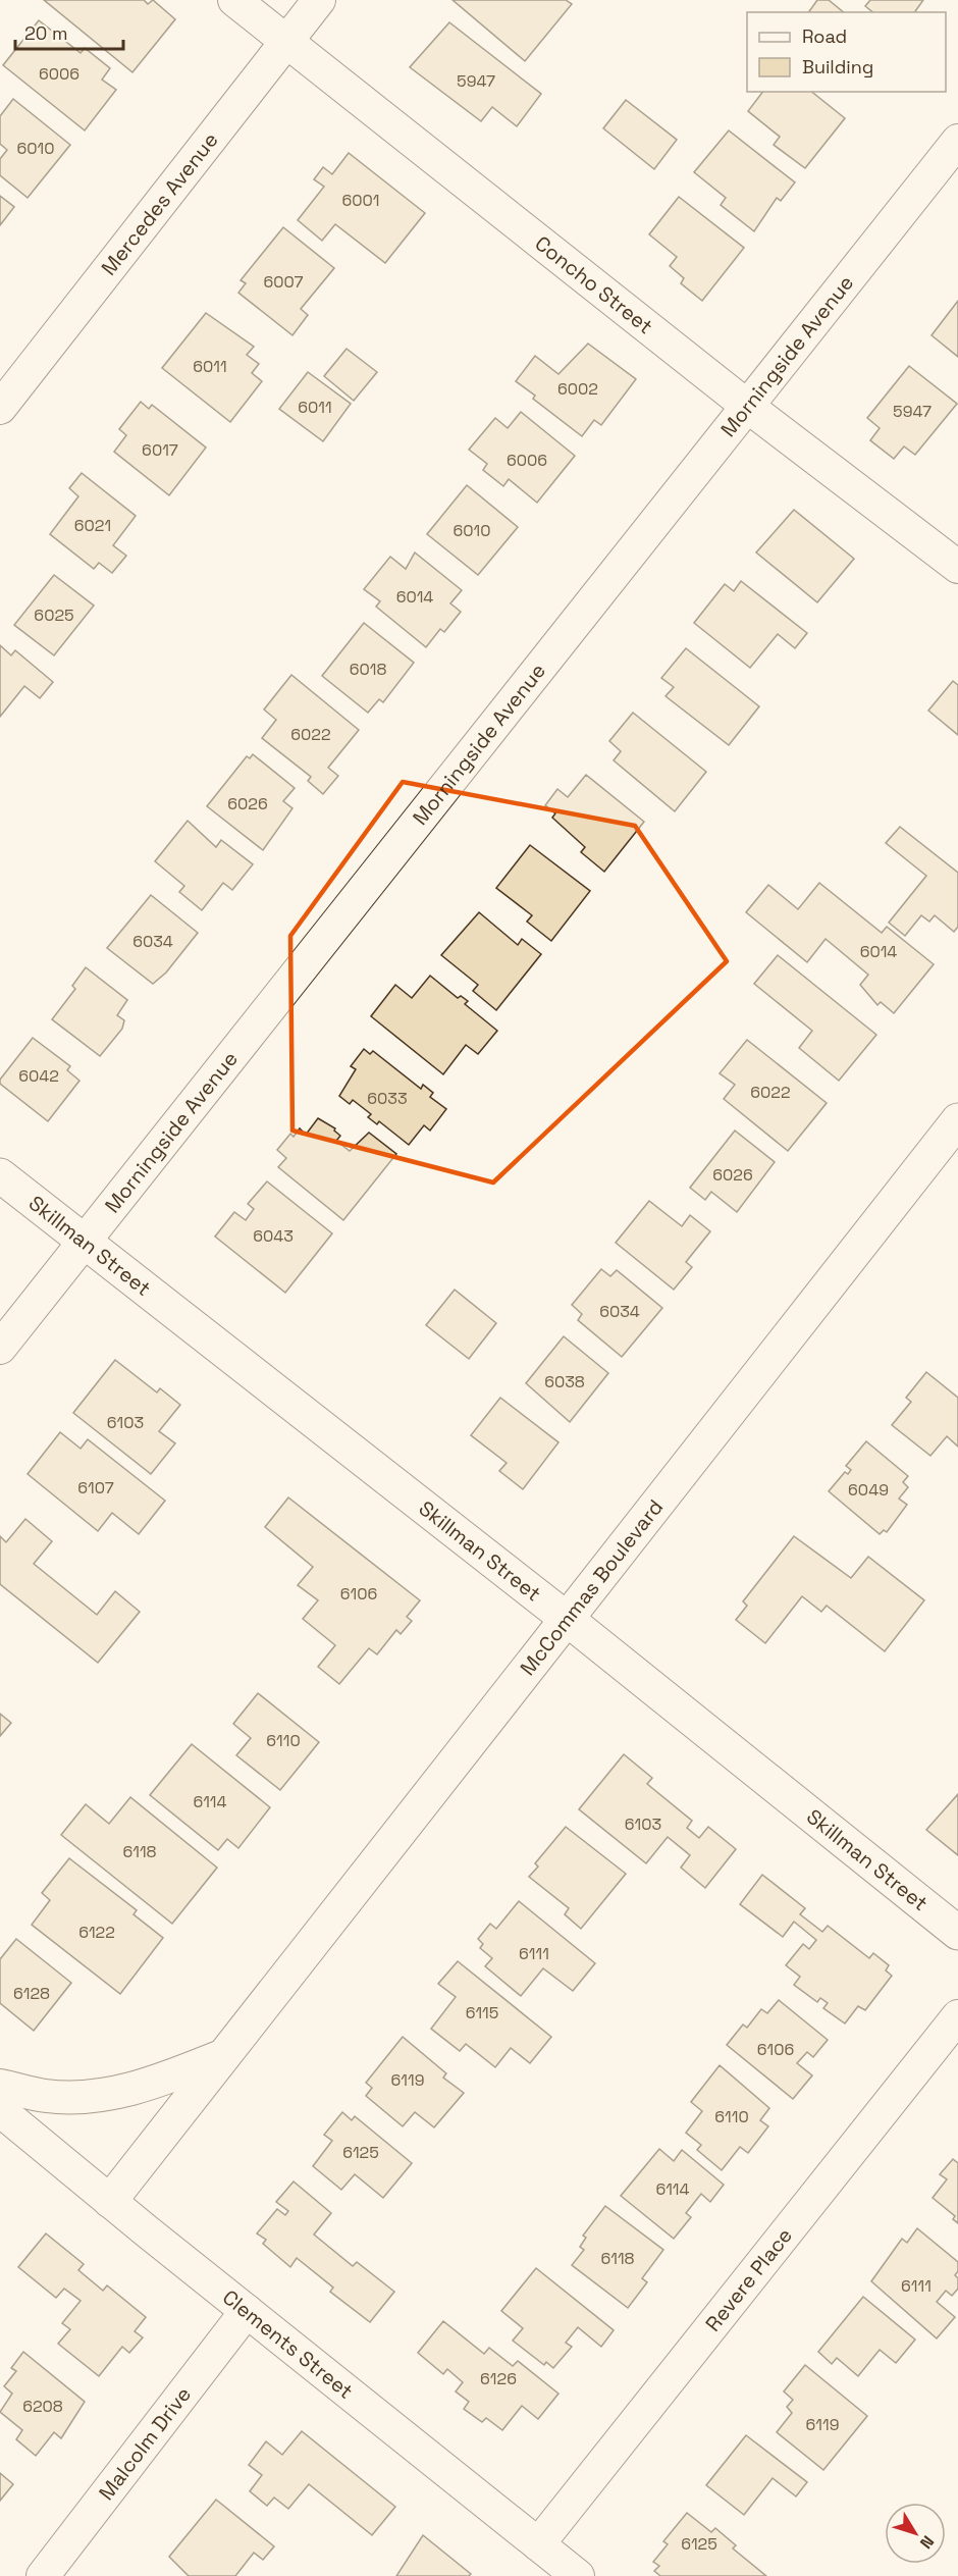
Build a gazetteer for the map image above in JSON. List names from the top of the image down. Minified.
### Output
{"streets":{"street":["Mercedes Avenue","Concho Street","Morningside Avenue","Skillman Street","McCommas Boulevard","Revere Place","Clements Street","Malcolm Drive"]},"crossings":[["Mercedes Avenue","Concho Street"],["Concho Street","Morningside Avenue"],["Morningside Avenue","Skillman Street"],["Skillman Street","McCommas Boulevard"],["McCommas Boulevard","Clements Street"],["Revere Place","Clements Street"],["Clements Street","Malcolm Drive"]],"house_numbers":["6006","5947","6010","6001","6007","6011","6002","6011","5947","6017","6006","6021","6010","6014","6025","6018","6022","6026","6034","6014","6042","6022","6033","6026","6043","6034","6038","6103","6107","6049","6106","6110","6114","6103","6118","6122","6111","6128","6115","6106","6119","6110","6125","6114","6118","6111","6126","6208","6119","6125"],"legend":["Road","Building"],"scale_bar":"20 m","north":"bottom right"}
